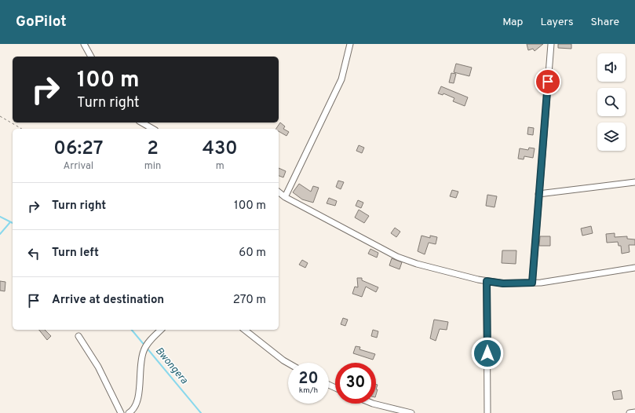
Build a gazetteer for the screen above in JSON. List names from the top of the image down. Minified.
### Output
{"water":["Bwongera"],"page":{"header":"GoPilot","nav":["Map","Layers","Share"],"turn":["100 m","Turn right"],"eta":["06:27","Arrival","2","min","430","m"],"list":[{"name":"Turn right","value":"100 m"},{"name":"Turn left","value":"60 m"},{"name":"Arrive at destination","value":"270 m"}],"speed":"20 km/h","limit":"30"}}
